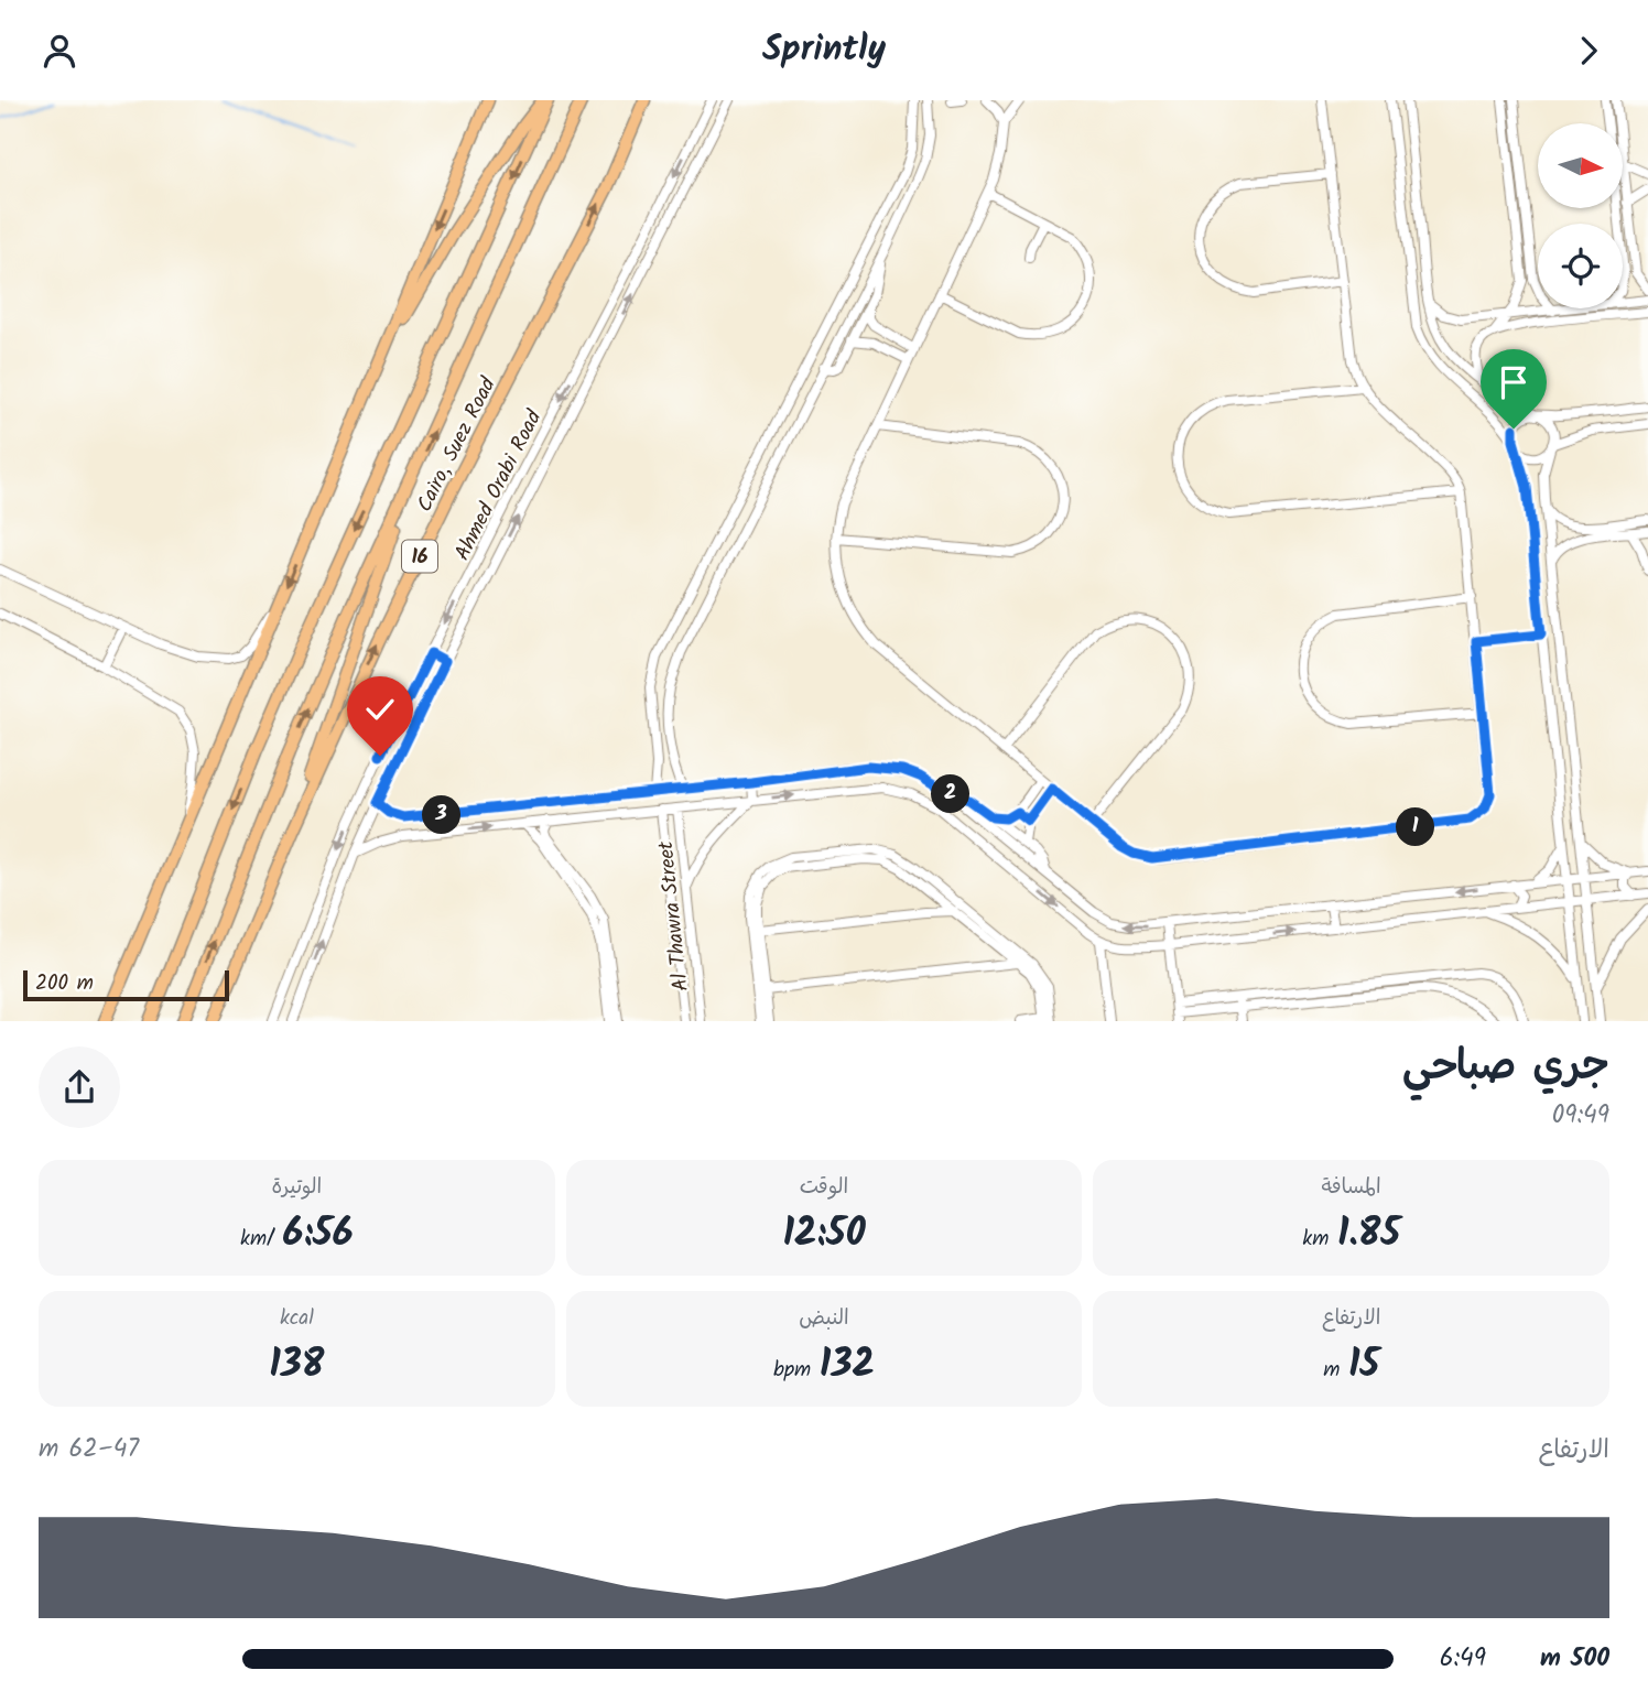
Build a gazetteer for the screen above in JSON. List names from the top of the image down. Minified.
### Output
{"streets":{"highway":["Cairo, Suez Road","16"],"street":["Ahmed Orabi Road","Al Thawra Street"]},"scale_bar":"200 m","north":"right","page":{"header":"Sprintly","pins":["2","3","1"],"scale":"200 m","heading":["جري صباحي","09:49"],"stats":[["المسافة","1.85 km"],["الوقت","12:50"],["الوتيرة","6:56 /km"],["الارتفاع","15 m"],["النبض","132 bpm"],["kcal","138"]],"chart":["الارتفاع","47–62 m"],"list":[{"name":"500 m","note":"6:49"}]}}
